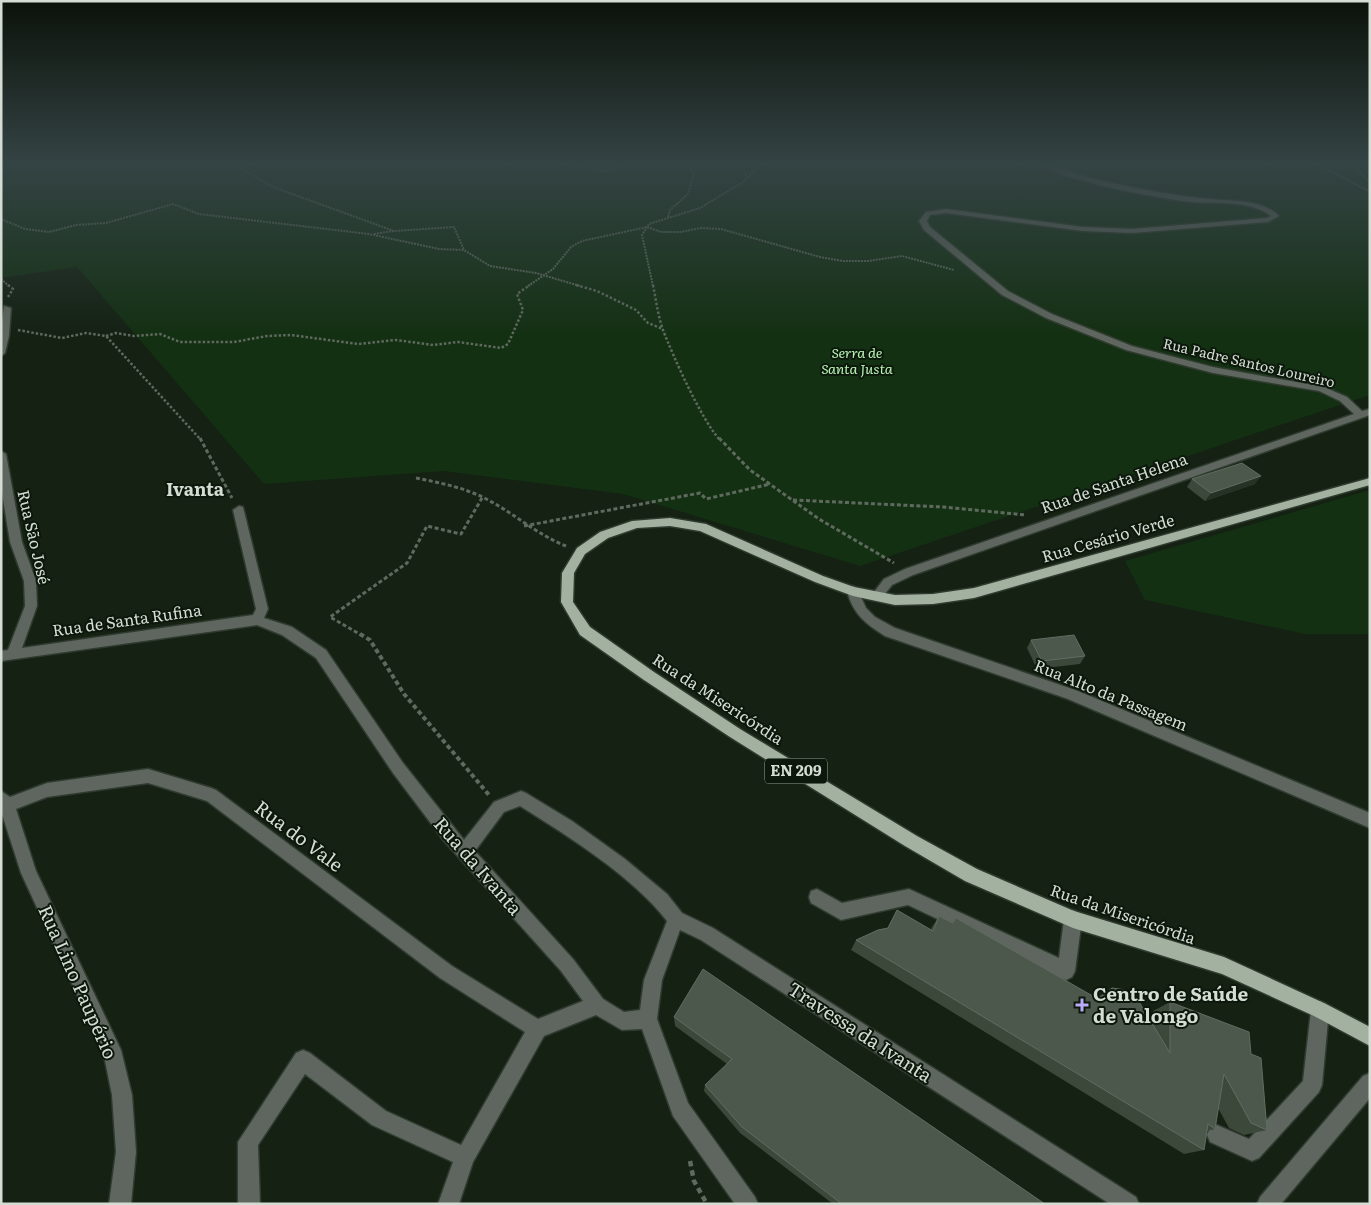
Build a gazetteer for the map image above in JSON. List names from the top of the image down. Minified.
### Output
{"streets":{"main road":["Rua Cesário Verde","Rua da Misericórdia","EN 209"],"street":["Rua Padre Santos Loureiro","Rua de Santa Helena","Rua São José","Rua de Santa Rufina","Rua Alto da Passagem","Rua do Vale","Rua da Ivanta","Rua Lino Paupério","Travessa da Ivanta"]},"crossings":[["Rua Padre Santos Loureiro","Rua de Santa Helena"],["Rua de Santa Helena","Rua Cesário Verde"],["Rua São José","Rua de Santa Rufina"],["Rua Cesário Verde","Rua Alto da Passagem"],["Rua Cesário Verde","Rua da Misericórdia"],["Rua de Santa Rufina","Rua da Ivanta"],["Rua Alto da Passagem","Rua da Misericórdia"],["Rua do Vale","Rua Lino Paupério"]],"districts":["Ivanta"],"parks":["Serra de Santa Justa"],"places":{"health":["Centro de Saúde de Valongo"]}}
